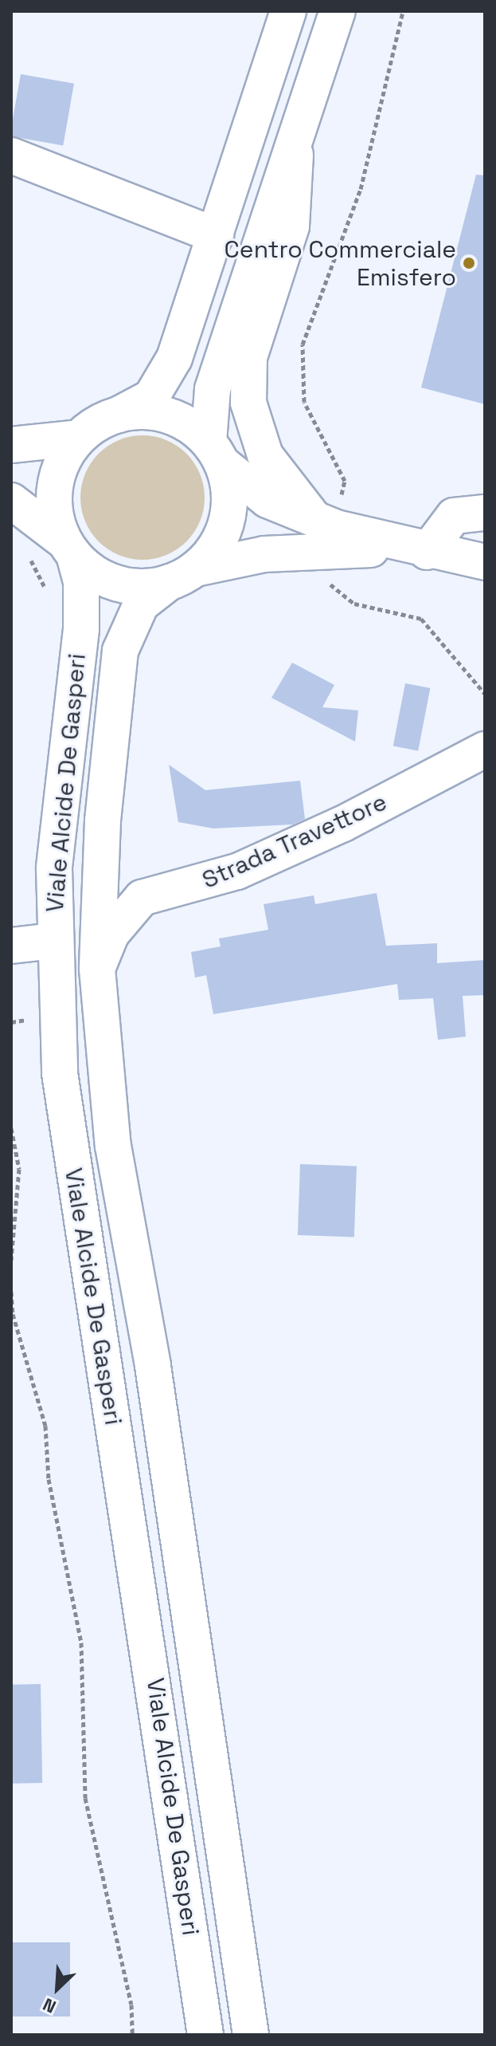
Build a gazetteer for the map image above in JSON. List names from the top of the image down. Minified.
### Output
{"streets":{"main road":["Viale Alcide De Gasperi","Strada Travettore"]},"crossings":[["Viale Alcide De Gasperi","Strada Travettore"]],"places":["Centro Commerciale Emisfero"],"north":"bottom left"}
